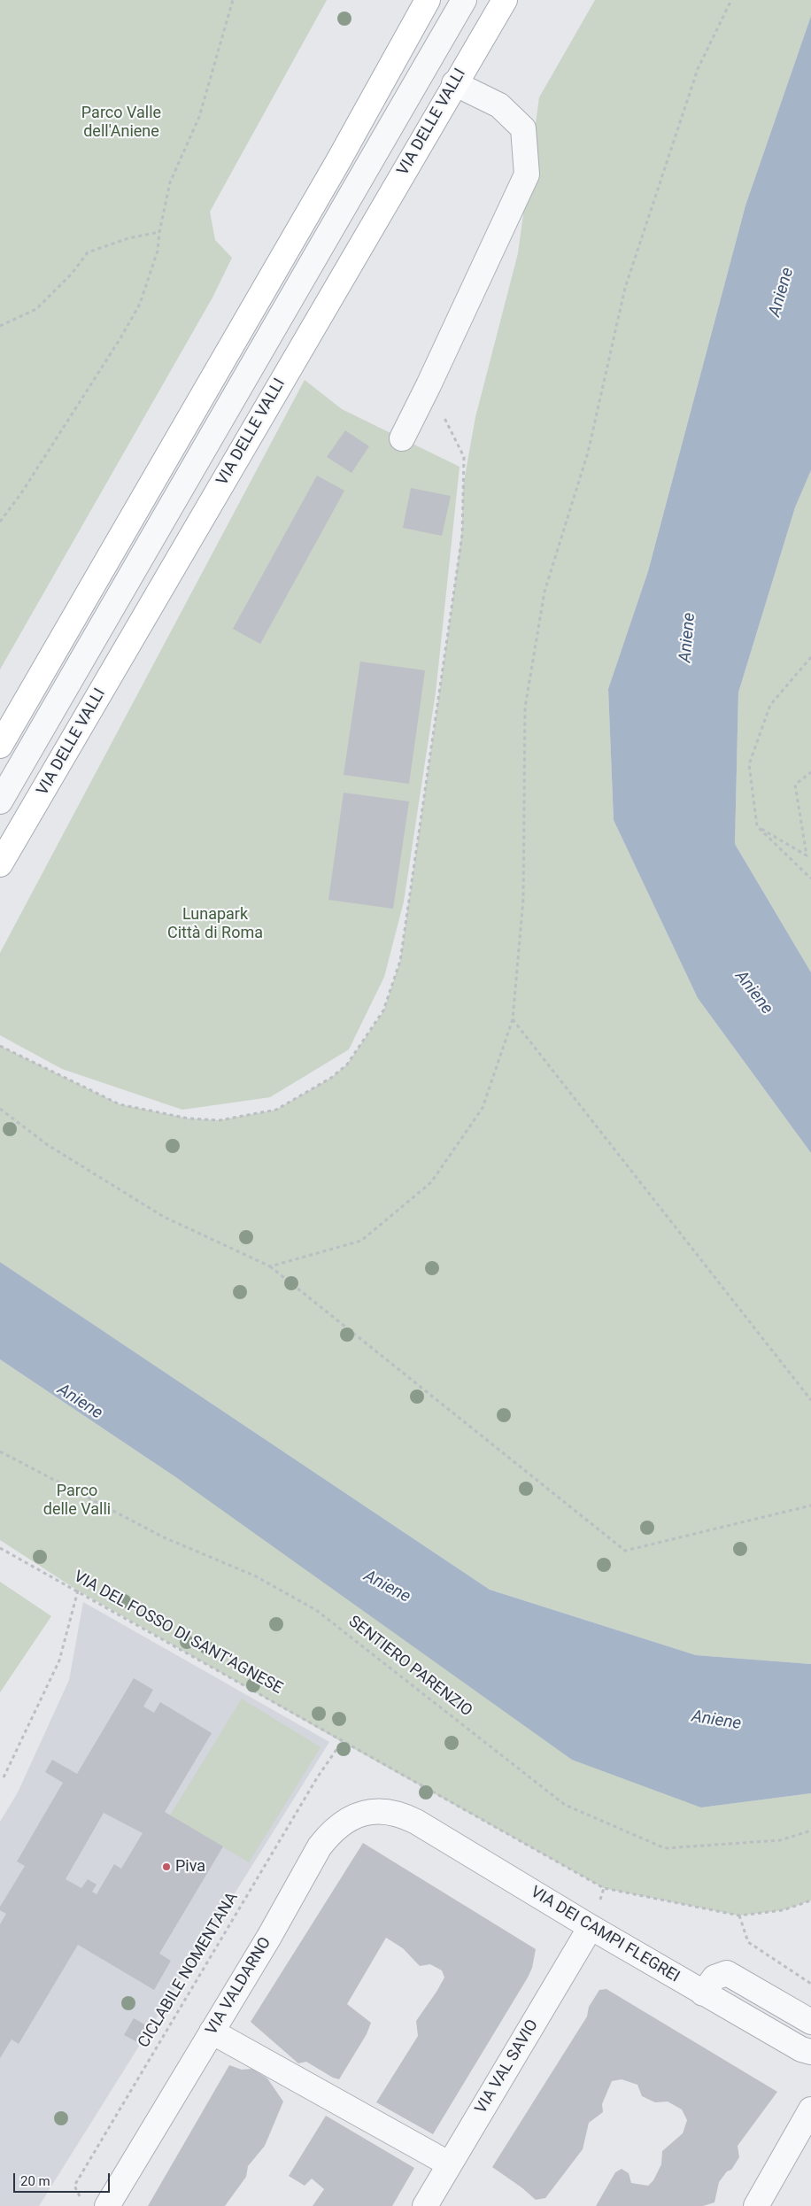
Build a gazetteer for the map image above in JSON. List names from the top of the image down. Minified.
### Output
{"streets":{"main road":["VIA DELLE VALLI"],"street":["VIA DEI CAMPI FLEGREI","VIA VALDARNO","VIA VAL SAVIO"],"path":["VIA DEL FOSSO DI SANT'AGNESE","SENTIERO PARENZIO","CICLABILE NOMENTANA"]},"crossings":[["VIA DEL FOSSO DI SANT'AGNESE","CICLABILE NOMENTANA"],["VIA DEI CAMPI FLEGREI","VIA VALDARNO"],["VIA DEI CAMPI FLEGREI","VIA VAL SAVIO"],["CICLABILE NOMENTANA","VIA VALDARNO"]],"water":["Aniene"],"parks":["Parco Valle dell'Aniene","Lunapark Città di Roma","Parco delle Valli"],"places":["Piva"],"scale_bar":"20 m"}
